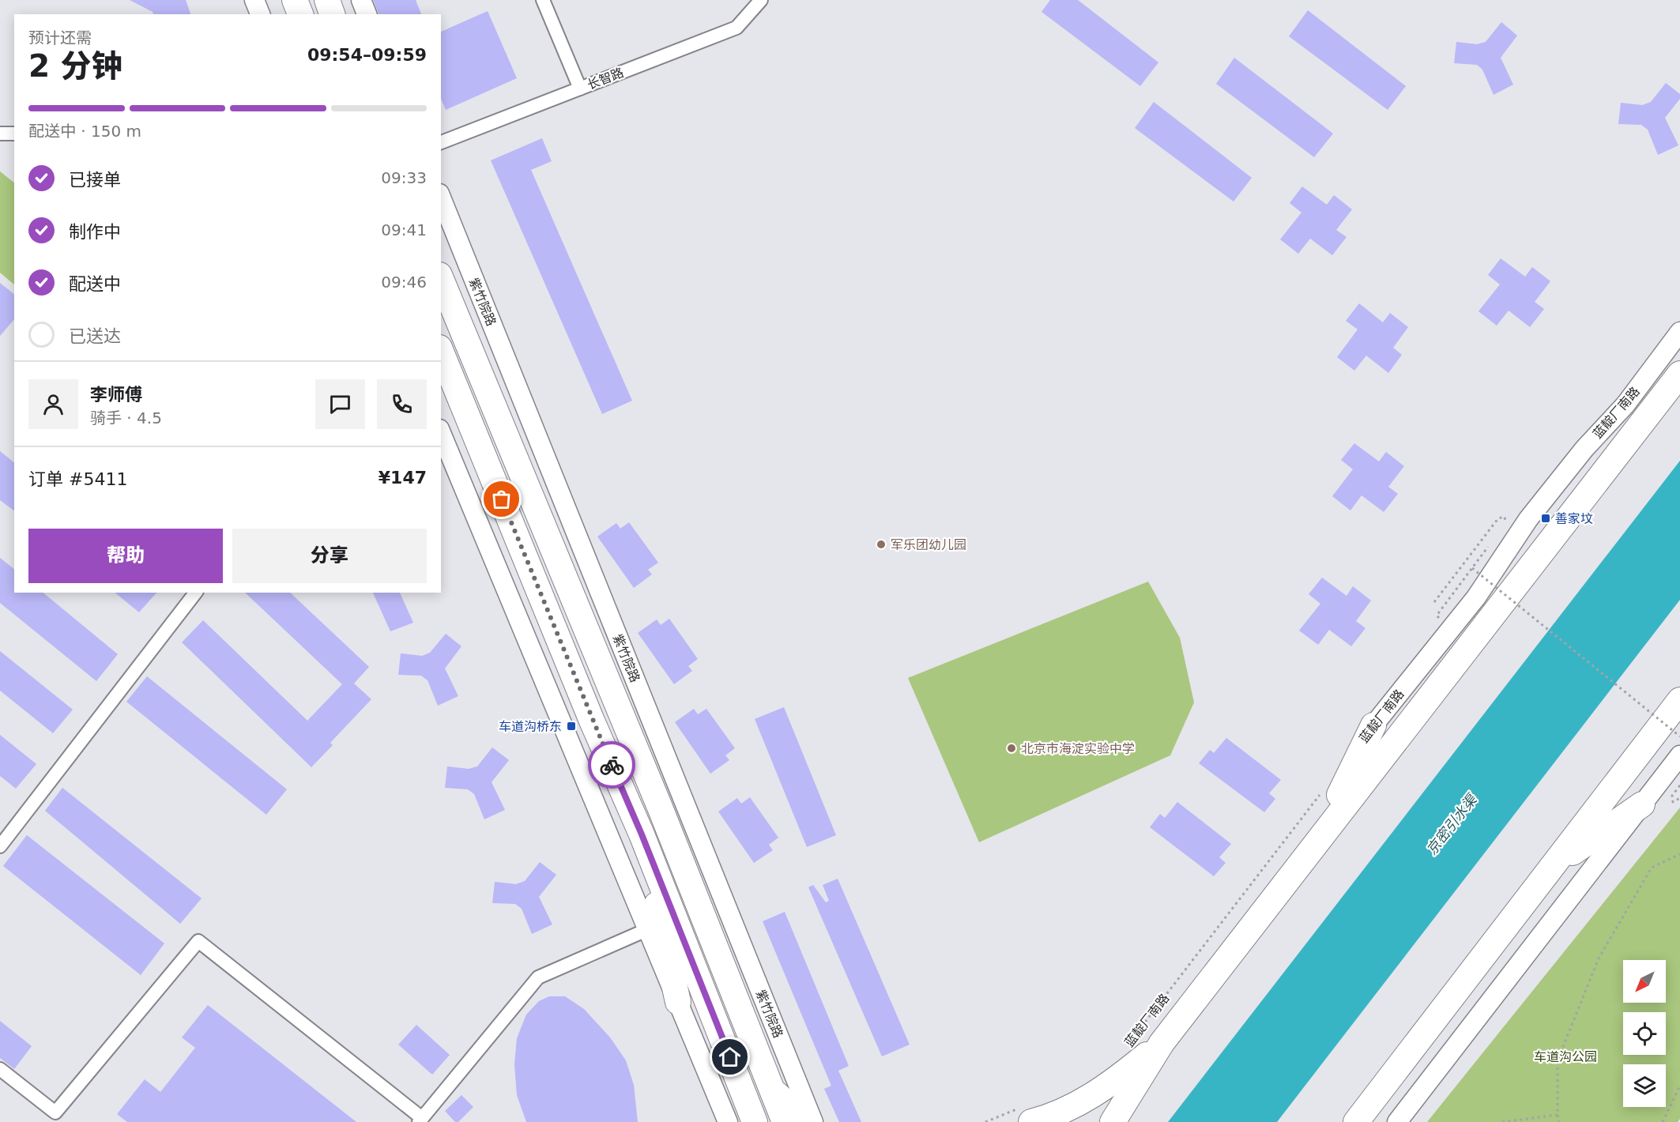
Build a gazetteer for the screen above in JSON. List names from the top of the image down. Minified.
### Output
{"streets":{"highway":["紫竹院路","蓝靛厂南路"],"street":["长智路"]},"water":["京密引水渠"],"parks":["车道沟公园"],"places":{"transit":["善家坟","车道沟桥东"],"other":["军乐团幼儿园","北京市海淀实验中学"]},"north":"bottom left","page":{"heading":["2 分钟","预计还需","09:54–09:59"],"panel":["李师傅","骑手 · 4.5","订单 #5411","¥147"],"bar":"配送中 · 150 m","list":[["已接单","09:33"],["制作中","09:41"],["配送中","09:46"],"已送达"],"buttons":["帮助","分享"]}}
